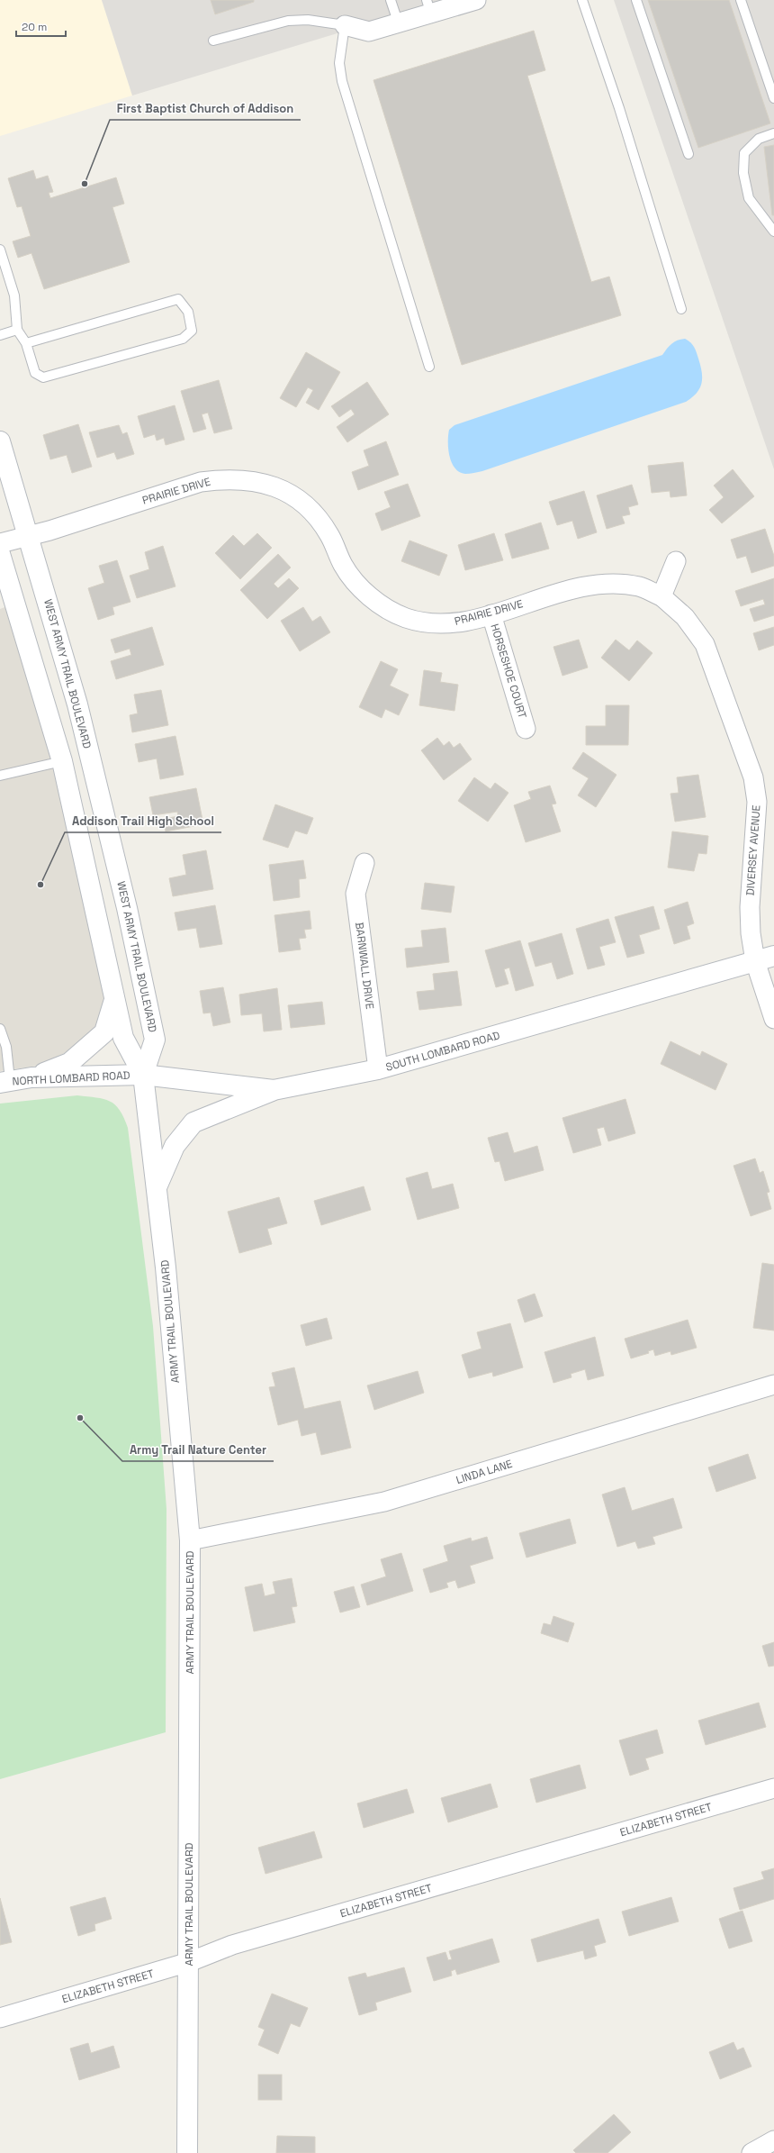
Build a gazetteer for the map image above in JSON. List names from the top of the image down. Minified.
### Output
{"streets":{"main road":["WEST ARMY TRAIL BOULEVARD","SOUTH LOMBARD ROAD","NORTH LOMBARD ROAD","ARMY TRAIL BOULEVARD"],"street":["PRAIRIE DRIVE","HORSESHOE COURT","DIVERSEY AVENUE","BARNWALL DRIVE","LINDA LANE","ELIZABETH STREET"]},"crossings":[["PRAIRIE DRIVE","HORSESHOE COURT"],["PRAIRIE DRIVE","WEST ARMY TRAIL BOULEVARD"],["PRAIRIE DRIVE","DIVERSEY AVENUE"],["WEST ARMY TRAIL BOULEVARD","SOUTH LOMBARD ROAD"],["WEST ARMY TRAIL BOULEVARD","NORTH LOMBARD ROAD"],["WEST ARMY TRAIL BOULEVARD","ARMY TRAIL BOULEVARD"],["DIVERSEY AVENUE","SOUTH LOMBARD ROAD"],["BARNWALL DRIVE","SOUTH LOMBARD ROAD"],["SOUTH LOMBARD ROAD","NORTH LOMBARD ROAD"],["SOUTH LOMBARD ROAD","ARMY TRAIL BOULEVARD"],["NORTH LOMBARD ROAD","ARMY TRAIL BOULEVARD"],["ARMY TRAIL BOULEVARD","LINDA LANE"],["ARMY TRAIL BOULEVARD","ELIZABETH STREET"]],"places":["First Baptist Church of Addison","Addison Trail High School","Army Trail Nature Center"],"scale_bar":"20 m"}
